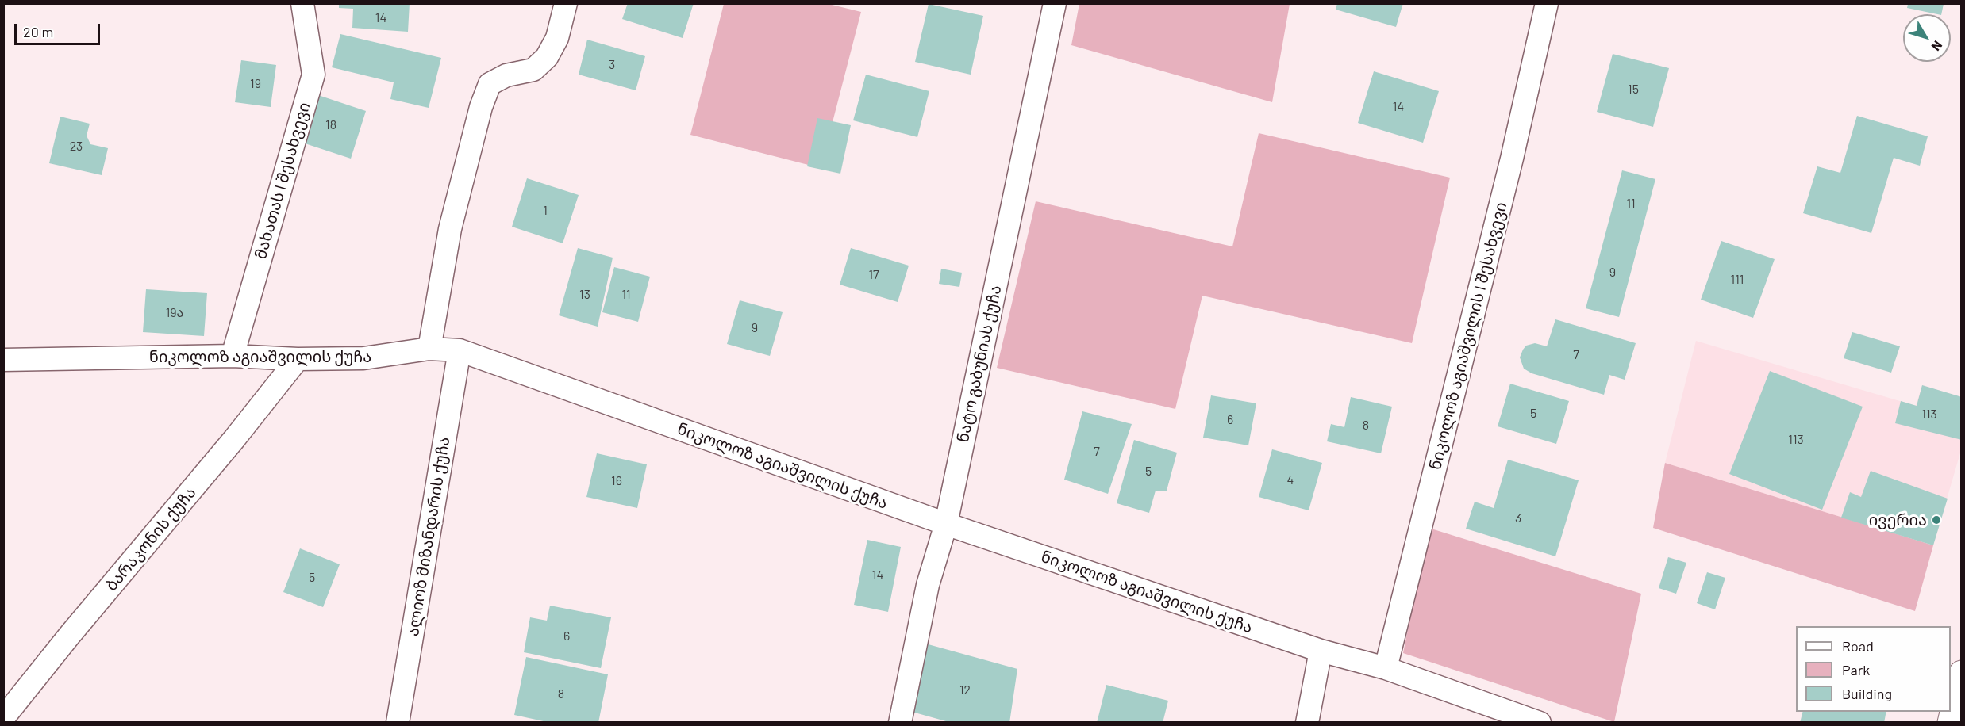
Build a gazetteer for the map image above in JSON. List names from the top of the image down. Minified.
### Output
{"streets":{"street":["მახათას I შესახვევი","ნიკოლოზ აგიაშვილის I შესახვევი","ნიკოლოზ აგიაშვილის ქუჩა","ნატო გაბუნიას ქუჩა","ალიოზ მიზანდარის ქუჩა","ბარაკონის ქუჩა"]},"crossings":[["მახათას I შესახვევი","ნიკოლოზ აგიაშვილის ქუჩა"],["ნიკოლოზ აგიაშვილის I შესახვევი","ნიკოლოზ აგიაშვილის ქუჩა"],["ნიკოლოზ აგიაშვილის ქუჩა","ნატო გაბუნიას ქუჩა"],["ნიკოლოზ აგიაშვილის ქუჩა","ალიოზ მიზანდარის ქუჩა"],["ნიკოლოზ აგიაშვილის ქუჩა","ბარაკონის ქუჩა"]],"places":["ივერია"],"house_numbers":["14","3","19","15","14","18","23","11","1","9","17","111","13","11","19ა","9","7","5","113","6","8","113","7","5","4","16","3","14","5","6","12","8"],"legend":["Road","Park","Building"],"scale_bar":"20 m","north":"bottom right"}
